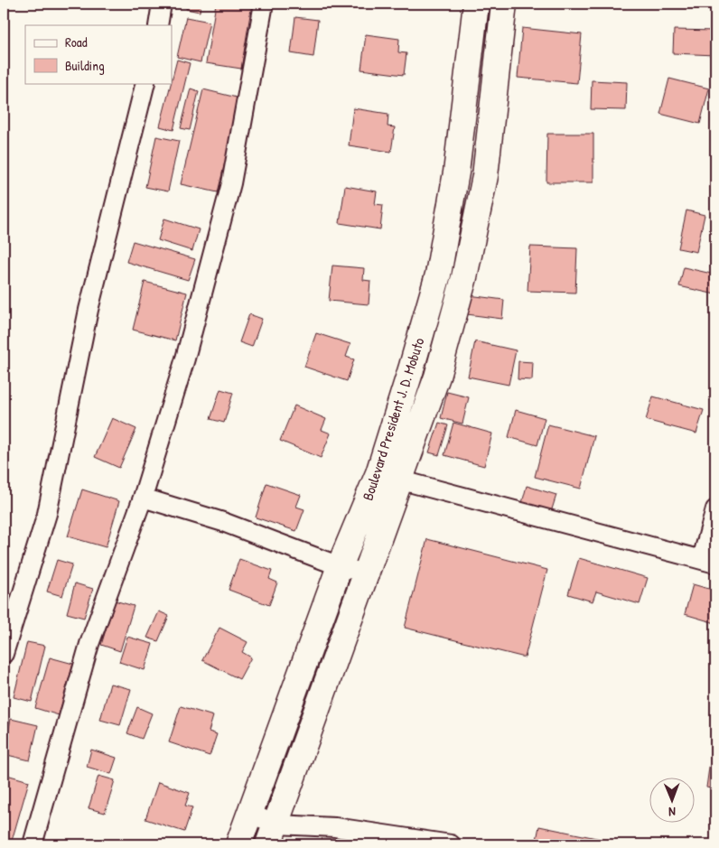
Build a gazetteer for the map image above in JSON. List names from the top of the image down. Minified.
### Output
{"streets":{"street":["Boulevard President J. D. Mobuto"]},"legend":["Road","Building"],"north":"bottom"}
